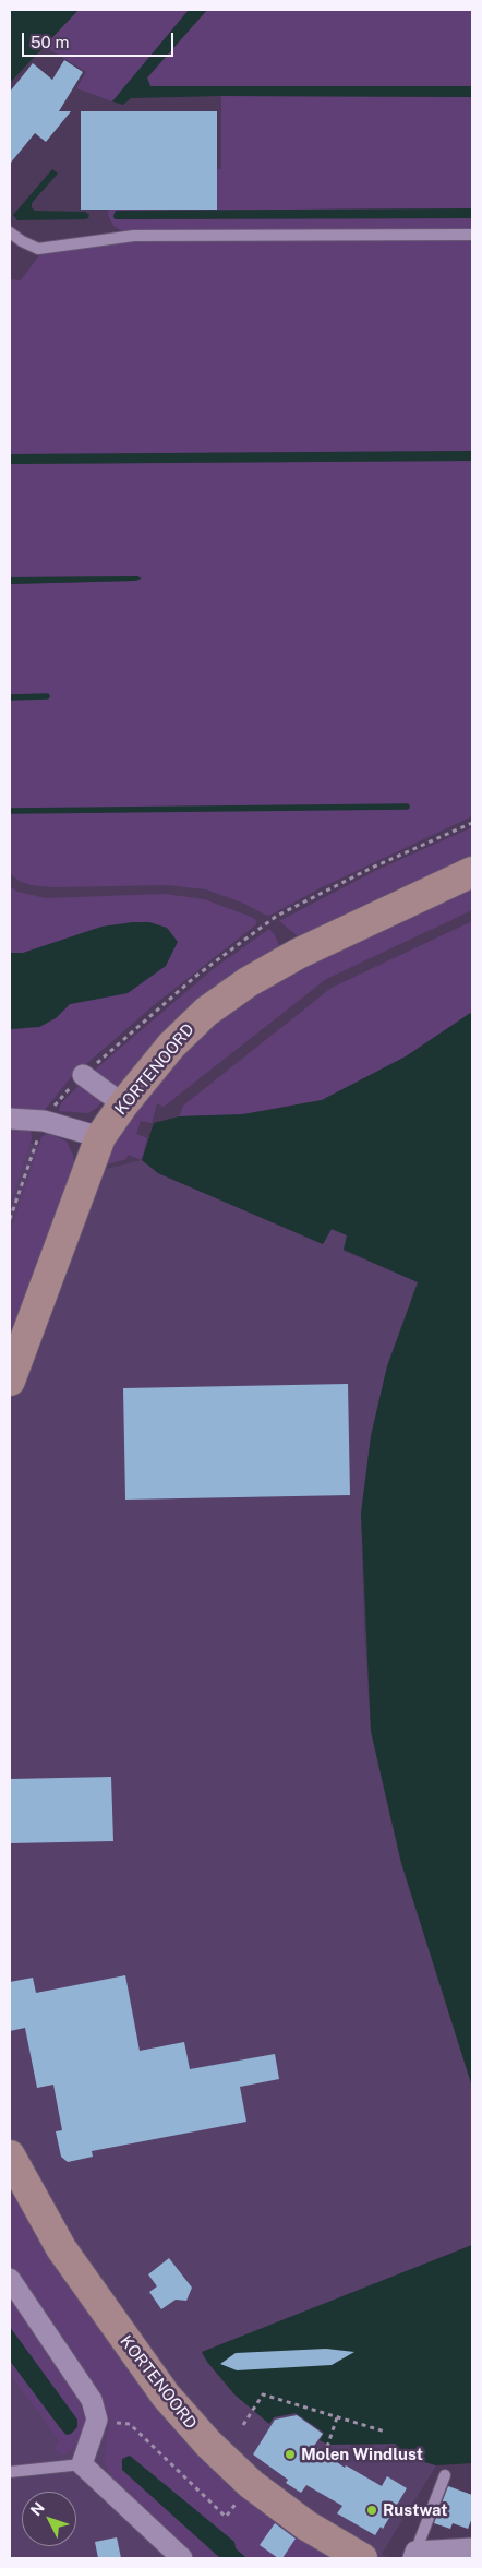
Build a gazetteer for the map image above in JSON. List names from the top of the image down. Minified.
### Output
{"streets":{"street":["KORTENOORD"]},"places":["Molen Windlust","Rustwat"],"scale_bar":"50 m","north":"top left"}
